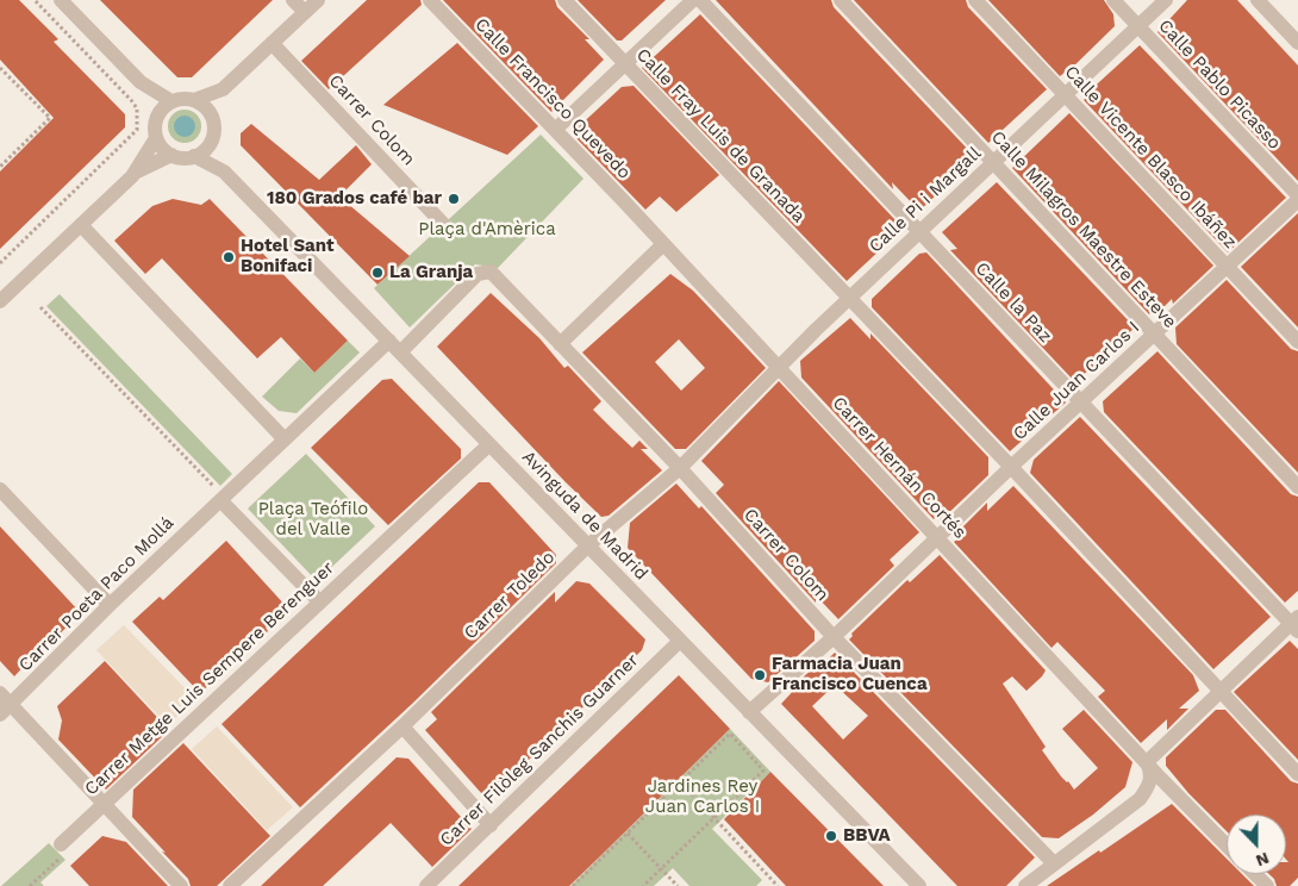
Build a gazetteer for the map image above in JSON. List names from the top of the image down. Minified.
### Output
{"streets":{"street":["Calle Pablo Picasso","Calle Francisco Quevedo","Carrer Colom","Calle Fray Luis de Granada","Calle Vicente Blasco Ibáñez","Calle Pi i Margall","Calle Milagros Maestre Esteve","Calle la Paz","Calle Juan Carlos I","Carrer Hernán Cortés","Avinguda de Madrid","Carrer Poeta Paco Mollá","Carrer Toledo","Carrer Metge Luis Sempere Berenguer","Carrer Filòleg Sanchis Guarner"]},"crossings":[["Calle Pablo Picasso","Calle Pi i Margall"],["Calle Francisco Quevedo","Carrer Hernán Cortés"],["Carrer Colom","Calle Juan Carlos I"],["Carrer Colom","Avinguda de Madrid"],["Carrer Colom","Carrer Poeta Paco Mollá"],["Carrer Colom","Carrer Toledo"],["Calle Fray Luis de Granada","Calle Pi i Margall"],["Calle Fray Luis de Granada","Calle Juan Carlos I"],["Calle Vicente Blasco Ibáñez","Calle Pi i Margall"],["Calle Vicente Blasco Ibáñez","Calle Juan Carlos I"],["Calle Pi i Margall","Calle Milagros Maestre Esteve"],["Calle Pi i Margall","Calle la Paz"],["Calle Pi i Margall","Carrer Toledo"],["Calle Milagros Maestre Esteve","Calle Juan Carlos I"],["Calle la Paz","Calle Juan Carlos I"],["Calle Juan Carlos I","Carrer Hernán Cortés"],["Calle Juan Carlos I","Avinguda de Madrid"],["Carrer Hernán Cortés","Carrer Toledo"],["Avinguda de Madrid","Carrer Poeta Paco Mollá"],["Avinguda de Madrid","Carrer Toledo"],["Avinguda de Madrid","Carrer Metge Luis Sempere Berenguer"],["Avinguda de Madrid","Carrer Filòleg Sanchis Guarner"]],"parks":["Plaça d'Amèrica","Plaça Teófilo del Valle","Jardines Rey Juan Carlos I"],"places":["180 Grados café bar","Hotel Sant Bonifaci","La Granja","Farmacia Juan Francisco Cuenca","BBVA"],"north":"bottom"}
